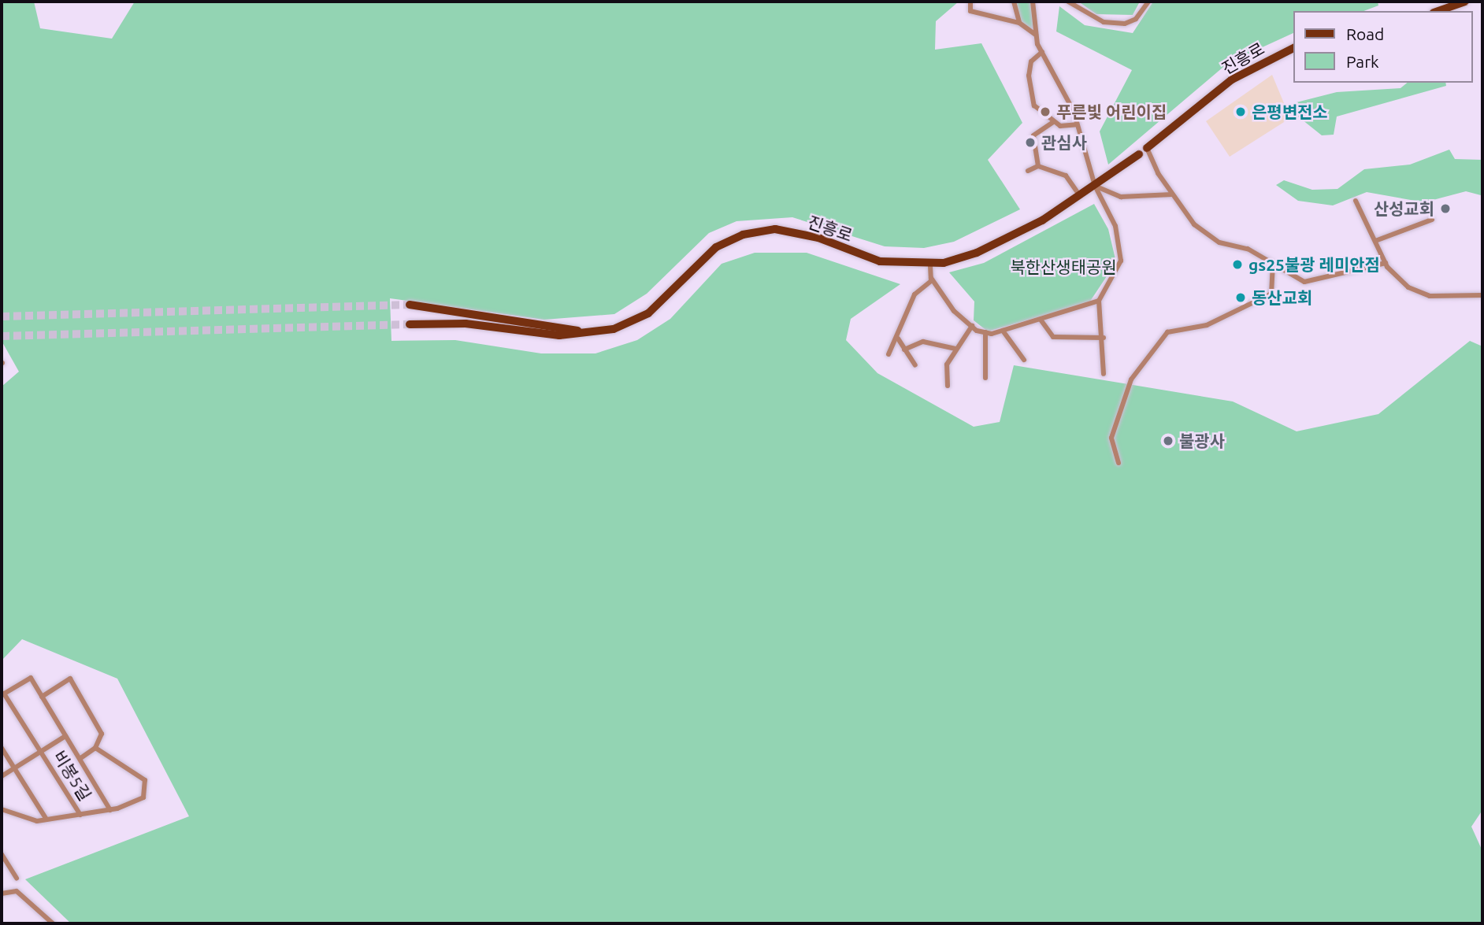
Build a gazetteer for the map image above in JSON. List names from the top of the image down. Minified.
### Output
{"streets":{"main road":["진흥로"],"street":["비봉5길"]},"parks":["북한산생태공원"],"places":["푸른빛 어린이집","은평변전소","관심사","산성교회","gs25불광 레미안점","동산교회","불광사"],"legend":["Road","Park"]}
